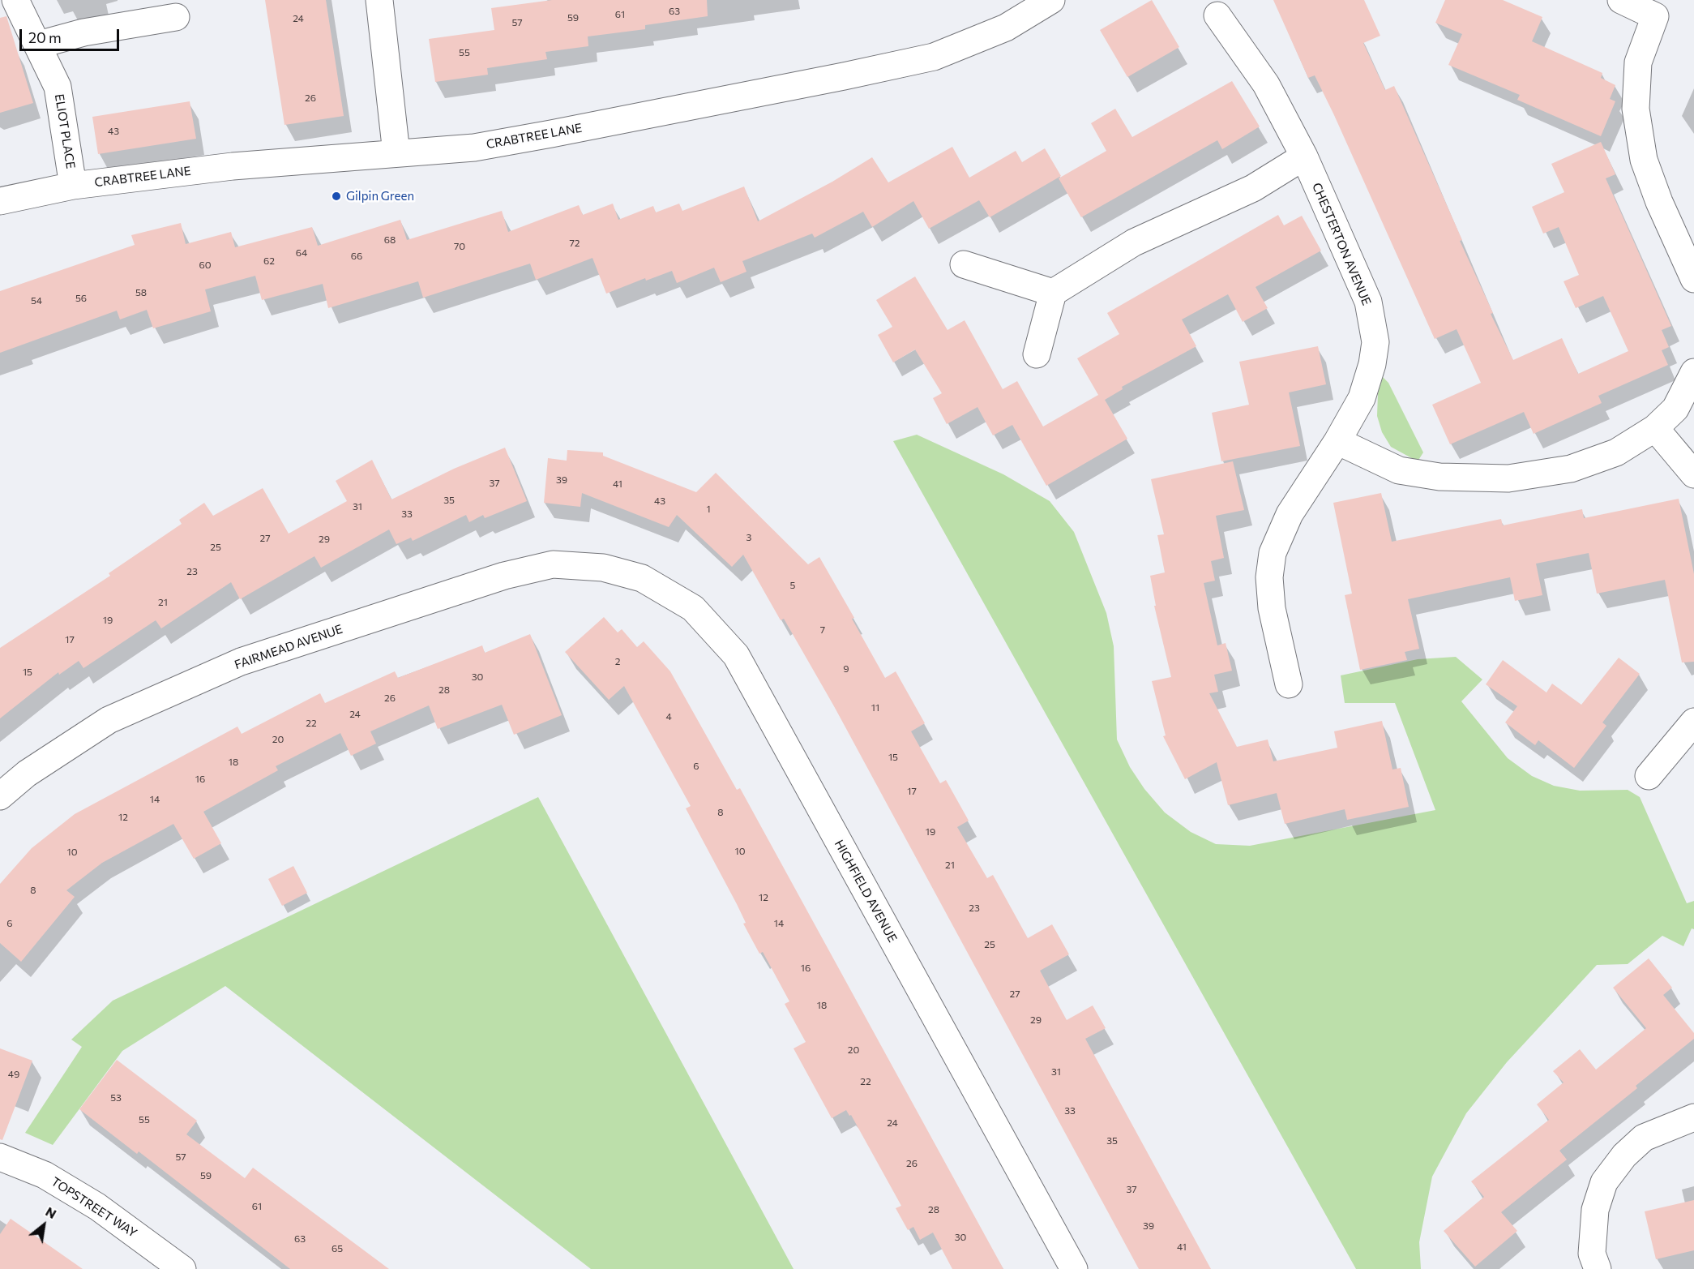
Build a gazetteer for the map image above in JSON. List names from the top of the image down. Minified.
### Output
{"streets":{"street":["ELIOT PLACE","CRABTREE LANE","CHESTERTON AVENUE","FAIRMEAD AVENUE","HIGHFIELD AVENUE","TOPSTREET WAY"]},"crossings":[["ELIOT PLACE","CRABTREE LANE"],["FAIRMEAD AVENUE","HIGHFIELD AVENUE"]],"places":["Gilpin Green"],"house_numbers":["63","61","59","24","57","55","26","43","68","72","70","64","66","62","60","58","56","54","39","37","41","35","43","31","1","33","3","27","29","25","23","5","21","19","7","17","2","9","15","30","28","26","11","24","4","22","20","15","18","6","16","17","14","8","12","19","10","10","21","8","12","23","6","14","25","16","27","18","29","20","31","49","22","53","33","55","24","35","57","26","59","37","61","28","39","30","63","41","65"],"scale_bar":"20 m","north":"top right"}
